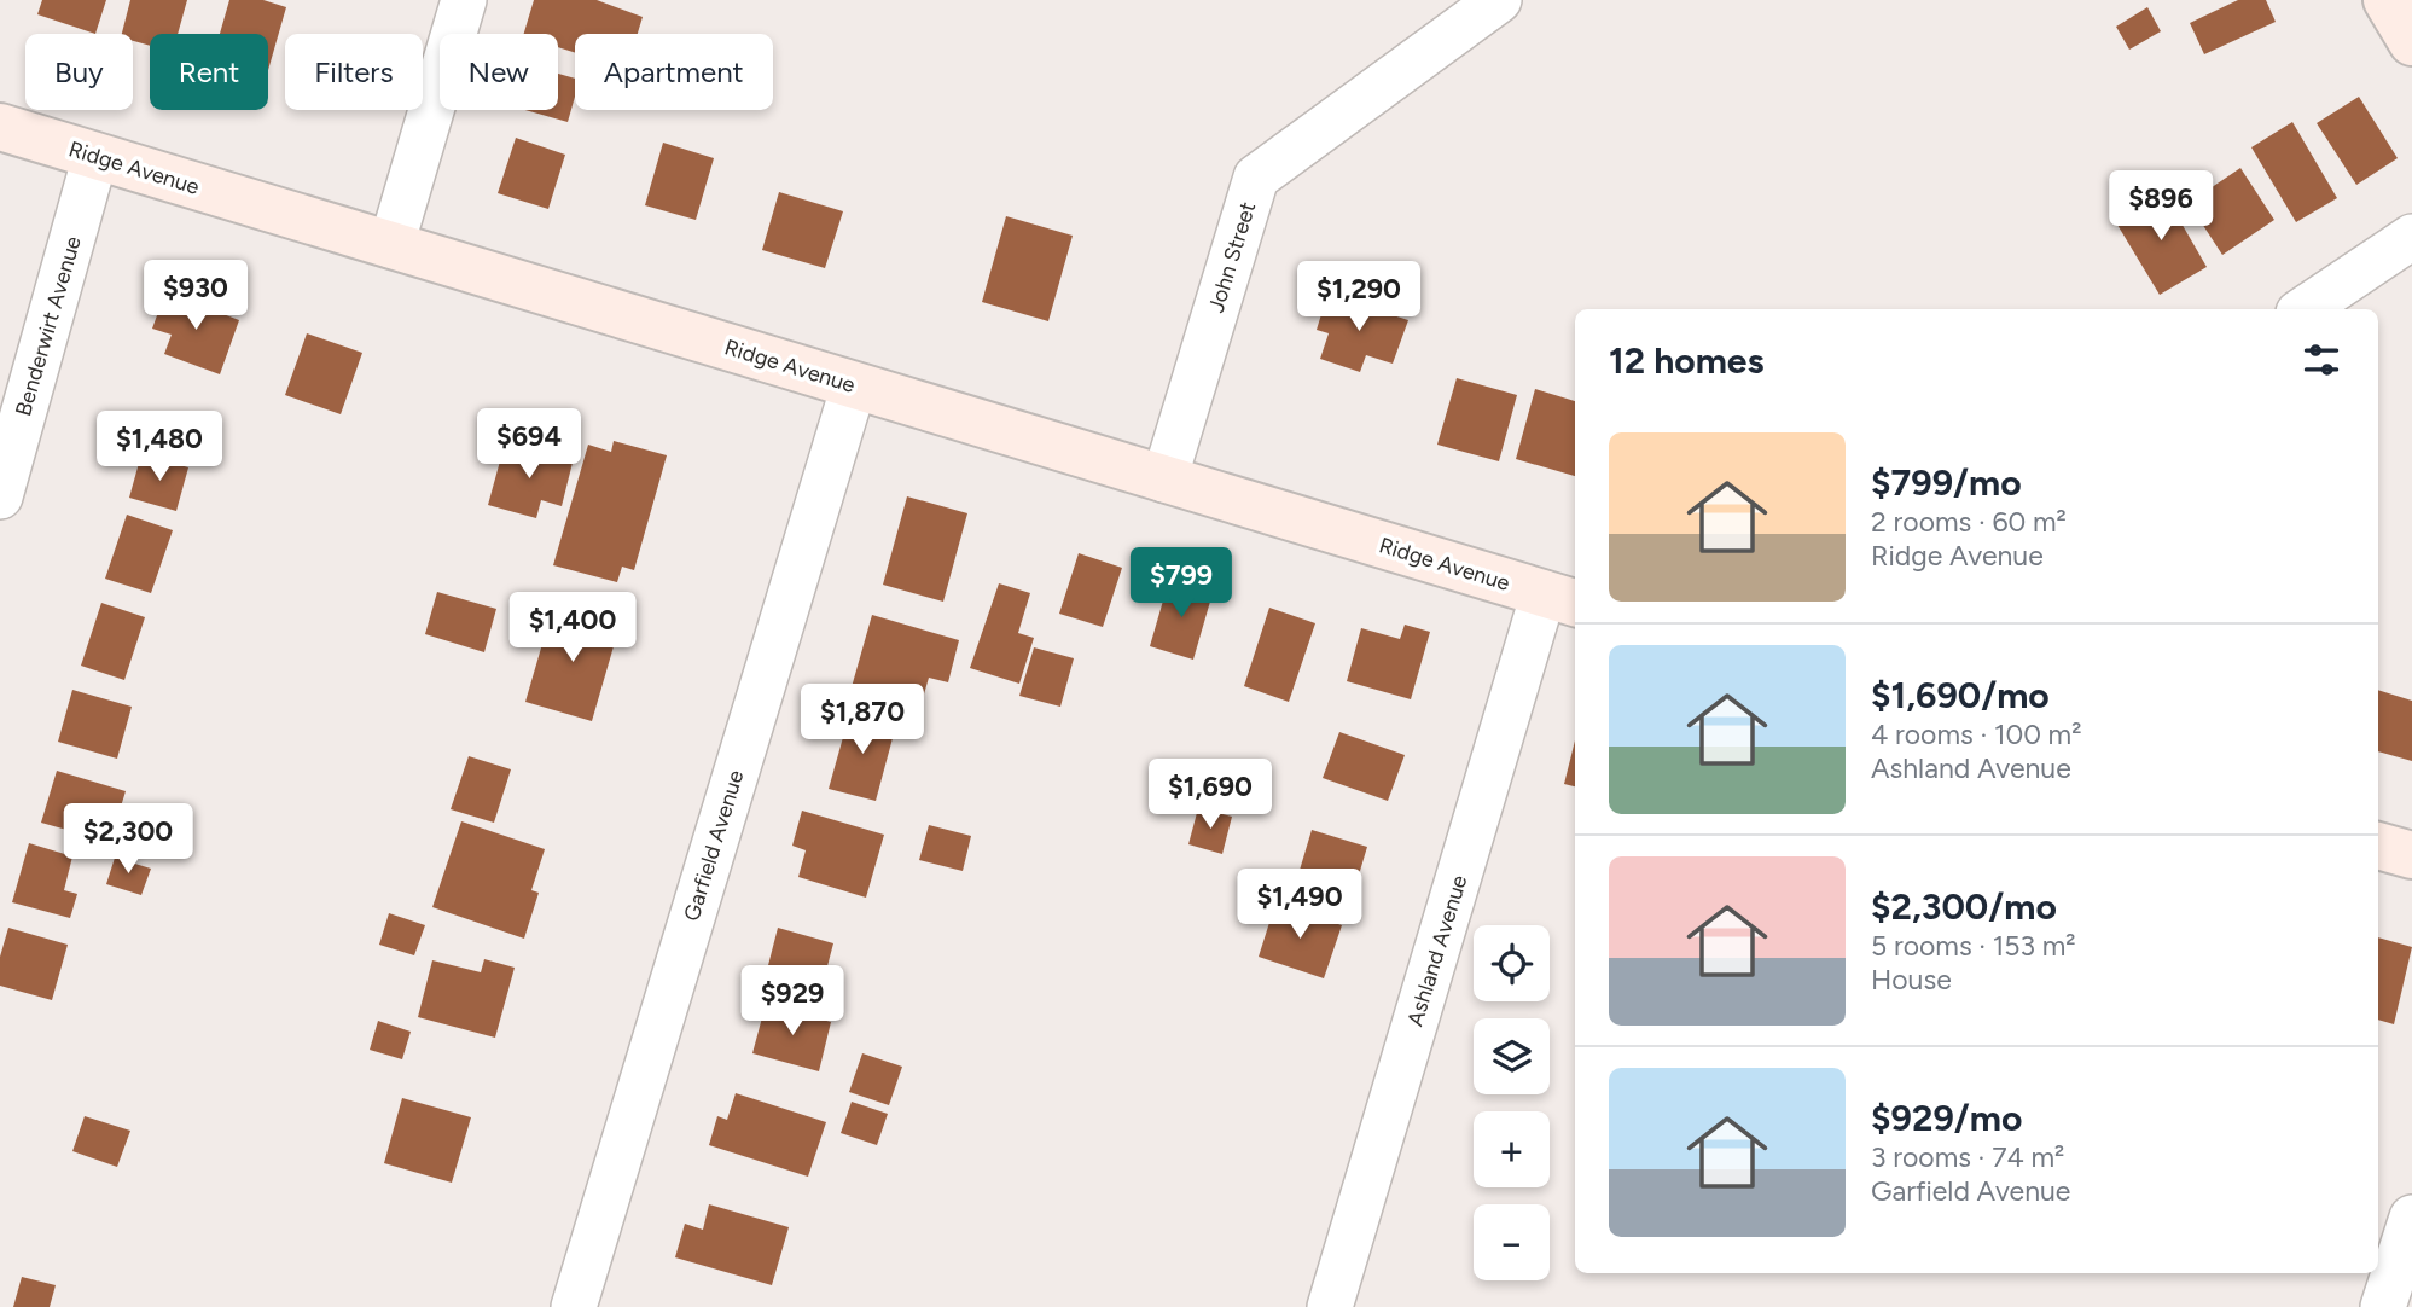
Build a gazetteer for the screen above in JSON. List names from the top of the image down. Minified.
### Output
{"streets":{"street":["Ridge Avenue","John Street","Benderwirt Avenue","Garfield Avenue","Ashland Avenue"]},"crossings":[["Ridge Avenue","John Street"],["Ridge Avenue","Benderwirt Avenue"],["Ridge Avenue","Garfield Avenue"],["Ridge Avenue","Ashland Avenue"]],"page":{"chip":["Buy","Rent","Filters","New","Apartment"],"price":["$896","$930","$1,290","$694","$1,480","$799","$1,400","$1,870","$1,690","$2,300","$1,490","$929"],"heading":"12 homes","list":[{"name":"$799/mo","note":"2 rooms · 60 m² · Ridge Avenue"},{"name":"$1,690/mo","note":"4 rooms · 100 m² · Ashland Avenue"},{"name":"$2,300/mo","note":"5 rooms · 153 m² · House"},{"name":"$929/mo","note":"3 rooms · 74 m² · Garfield Avenue"}],"map_buttons":["+","−"]}}
